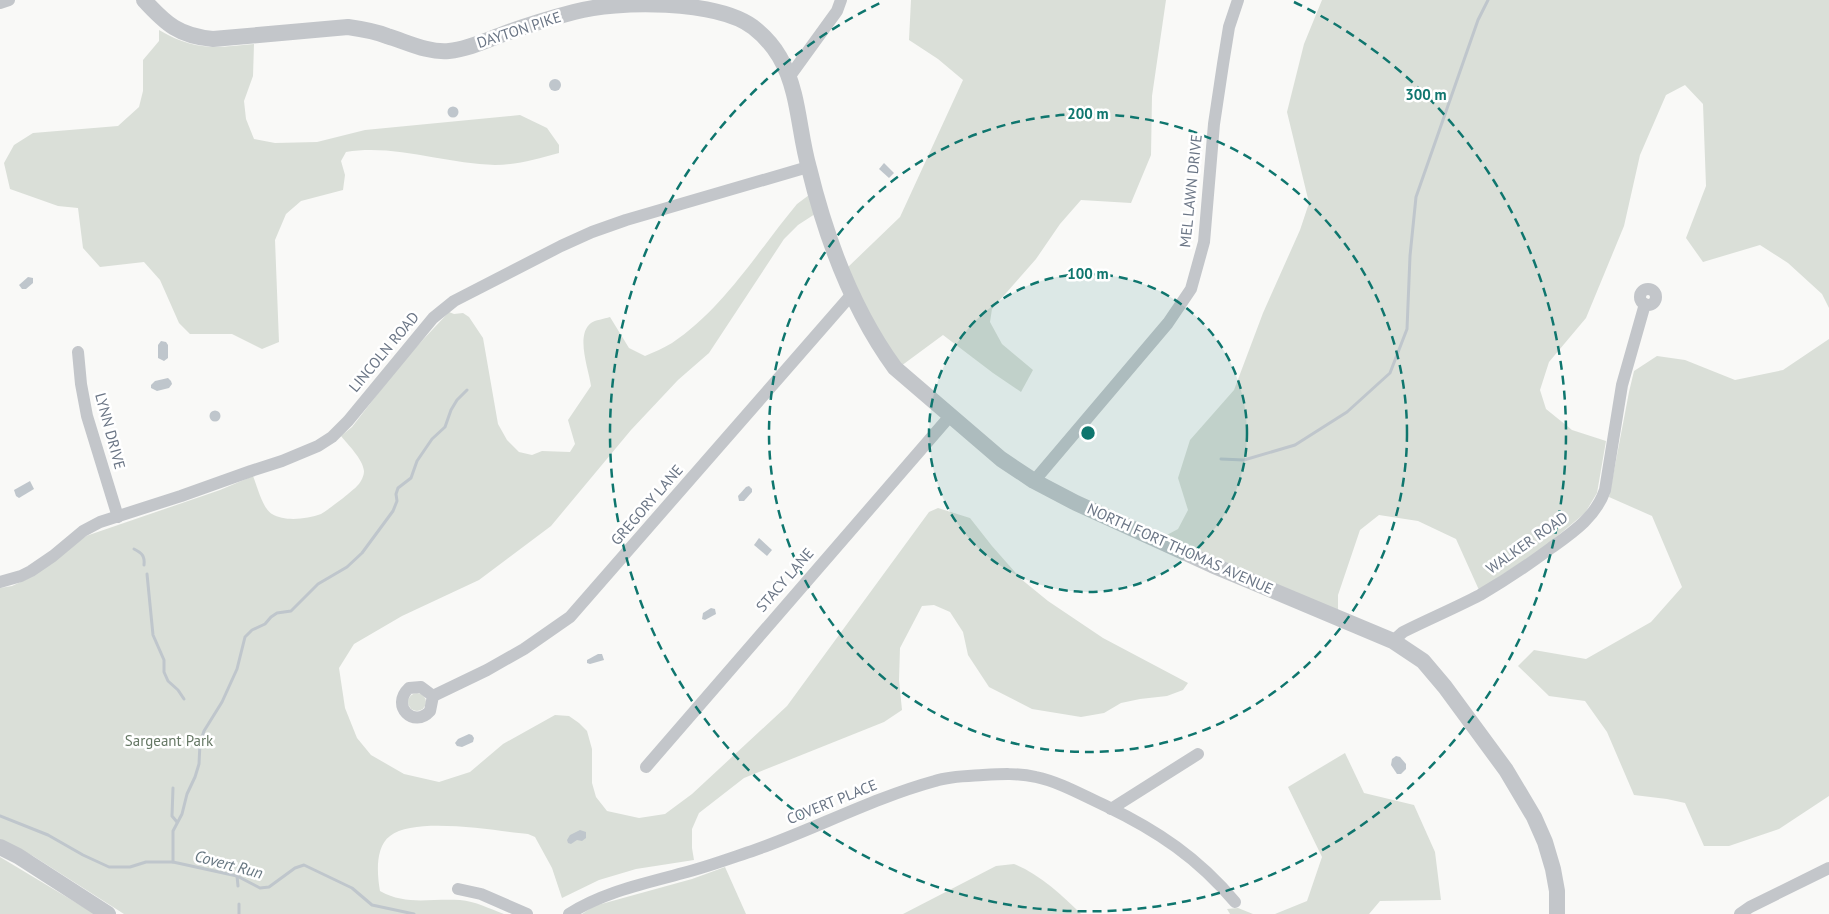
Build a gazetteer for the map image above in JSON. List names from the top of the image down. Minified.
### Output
{"streets":{"street":["DAYTON PIKE","MEL LAWN DRIVE","LINCOLN ROAD","LYNN DRIVE","GREGORY LANE","WALKER ROAD","NORTH FORT THOMAS AVENUE","STACY LANE","COVERT PLACE"]},"crossings":[["DAYTON PIKE","LINCOLN ROAD"],["DAYTON PIKE","NORTH FORT THOMAS AVENUE"],["MEL LAWN DRIVE","NORTH FORT THOMAS AVENUE"],["LINCOLN ROAD","LYNN DRIVE"],["LINCOLN ROAD","NORTH FORT THOMAS AVENUE"],["GREGORY LANE","NORTH FORT THOMAS AVENUE"],["WALKER ROAD","NORTH FORT THOMAS AVENUE"],["NORTH FORT THOMAS AVENUE","STACY LANE"]],"water":["Covert Run"],"parks":["Sargeant Park"],"rings":["300 m","200 m","100 m"]}
